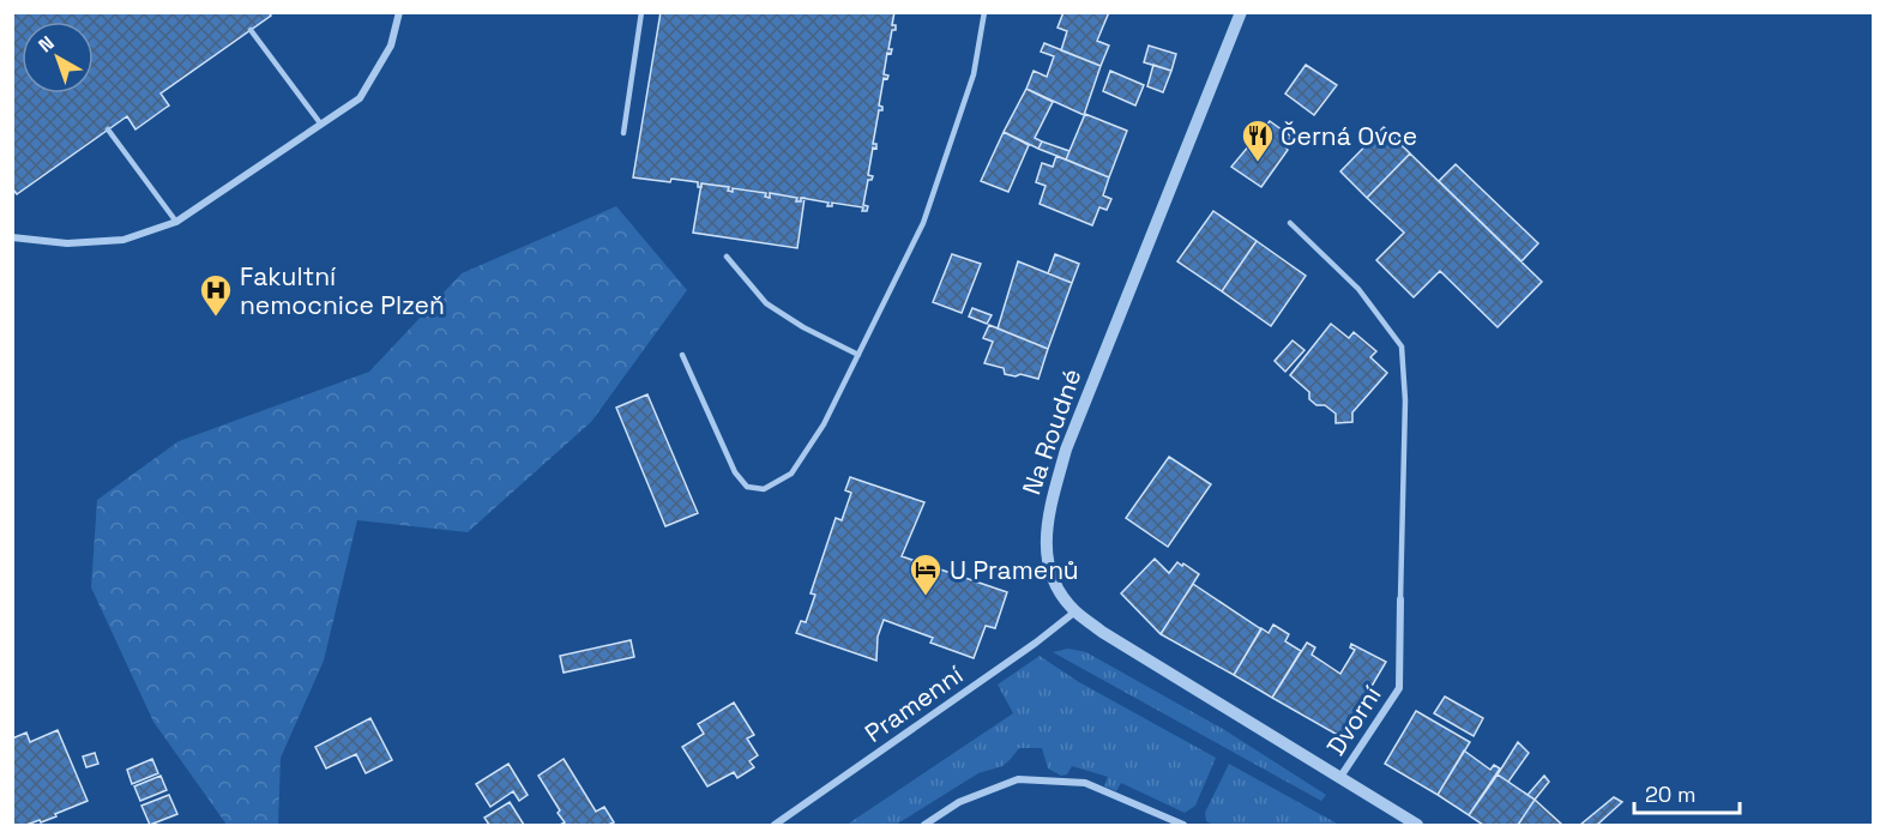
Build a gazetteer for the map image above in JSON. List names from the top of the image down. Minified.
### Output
{"streets":{"street":["Na Roudné","Pramenní","Dvorní"]},"crossings":[["Na Roudné","Pramenní"],["Na Roudné","Dvorní"]],"places":{"restaurant":["Černá Ovce"],"hospital":["Fakultní nemocnice Plzeň"],"hotel":["U Pramenů"]},"scale_bar":"20 m","north":"top left"}
